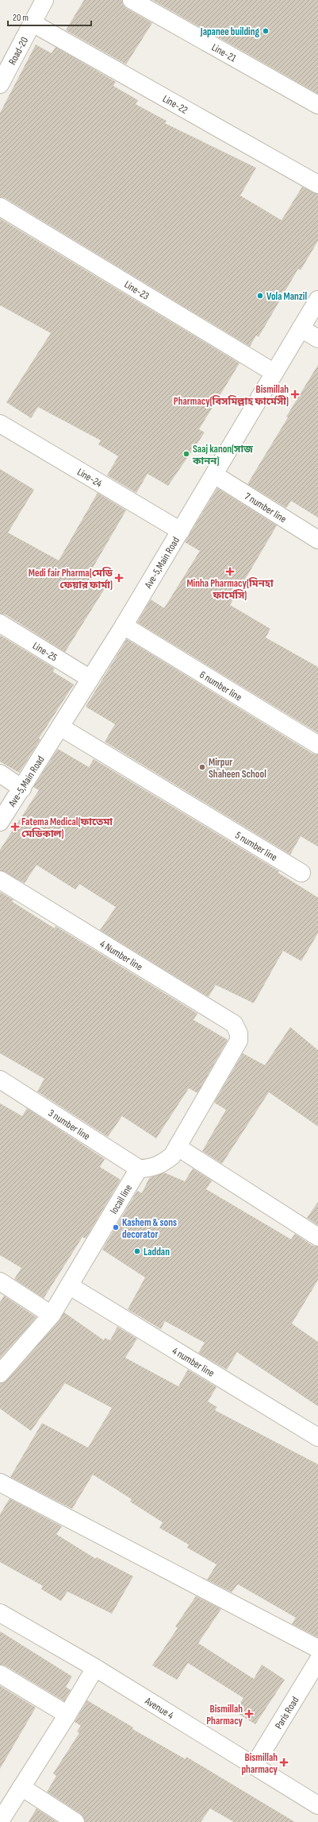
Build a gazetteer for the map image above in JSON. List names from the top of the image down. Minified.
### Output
{"streets":{"street":["Road-20","Line-21","Line-22","Line-23","Line-24","7 number line","Ave-5,Main Road","Line-25","6 number line","5 number line","4 Number line","3 number line","locail line","4 number line","Avenue 4","Paris Road"]},"crossings":[["Road-20","Line-22"],["Line-23","Ave-5,Main Road"],["Line-24","Ave-5,Main Road"],["7 number line","Ave-5,Main Road"],["Ave-5,Main Road","Line-25"],["Ave-5,Main Road","6 number line"],["Ave-5,Main Road","5 number line"],["3 number line","locail line"],["locail line","4 number line"],["Avenue 4","Paris Road"]],"places":{"other":["Japanee building","Vola Manzil","Saaj kanon(সাজ কানন)","Mirpur Shaheen School","Kashem & sons decorator","Laddan"],"health":["Bismillah Pharmacy(বিসমিল্লাহ ফার্মেসী)","Minha Pharmacy(মিনহা ফার্মেসি)","Medi fair Pharma(মেডি ফেয়ার ফার্মা)","Fatema Medical(ফাতেমা মেডিকাল)","Bismillah Pharmacy","Bismillah pharmacy"]},"scale_bar":"20 m"}
